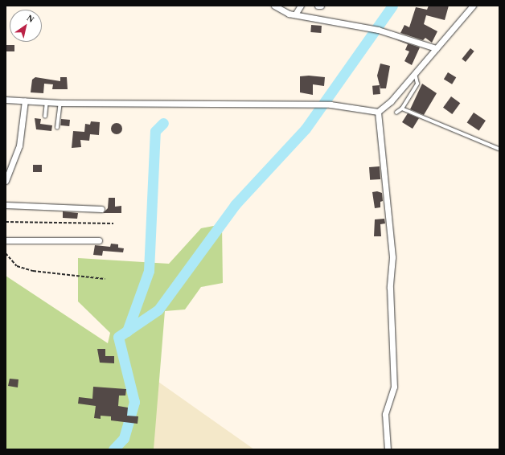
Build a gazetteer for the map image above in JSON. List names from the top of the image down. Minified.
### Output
{"north":"top right"}
